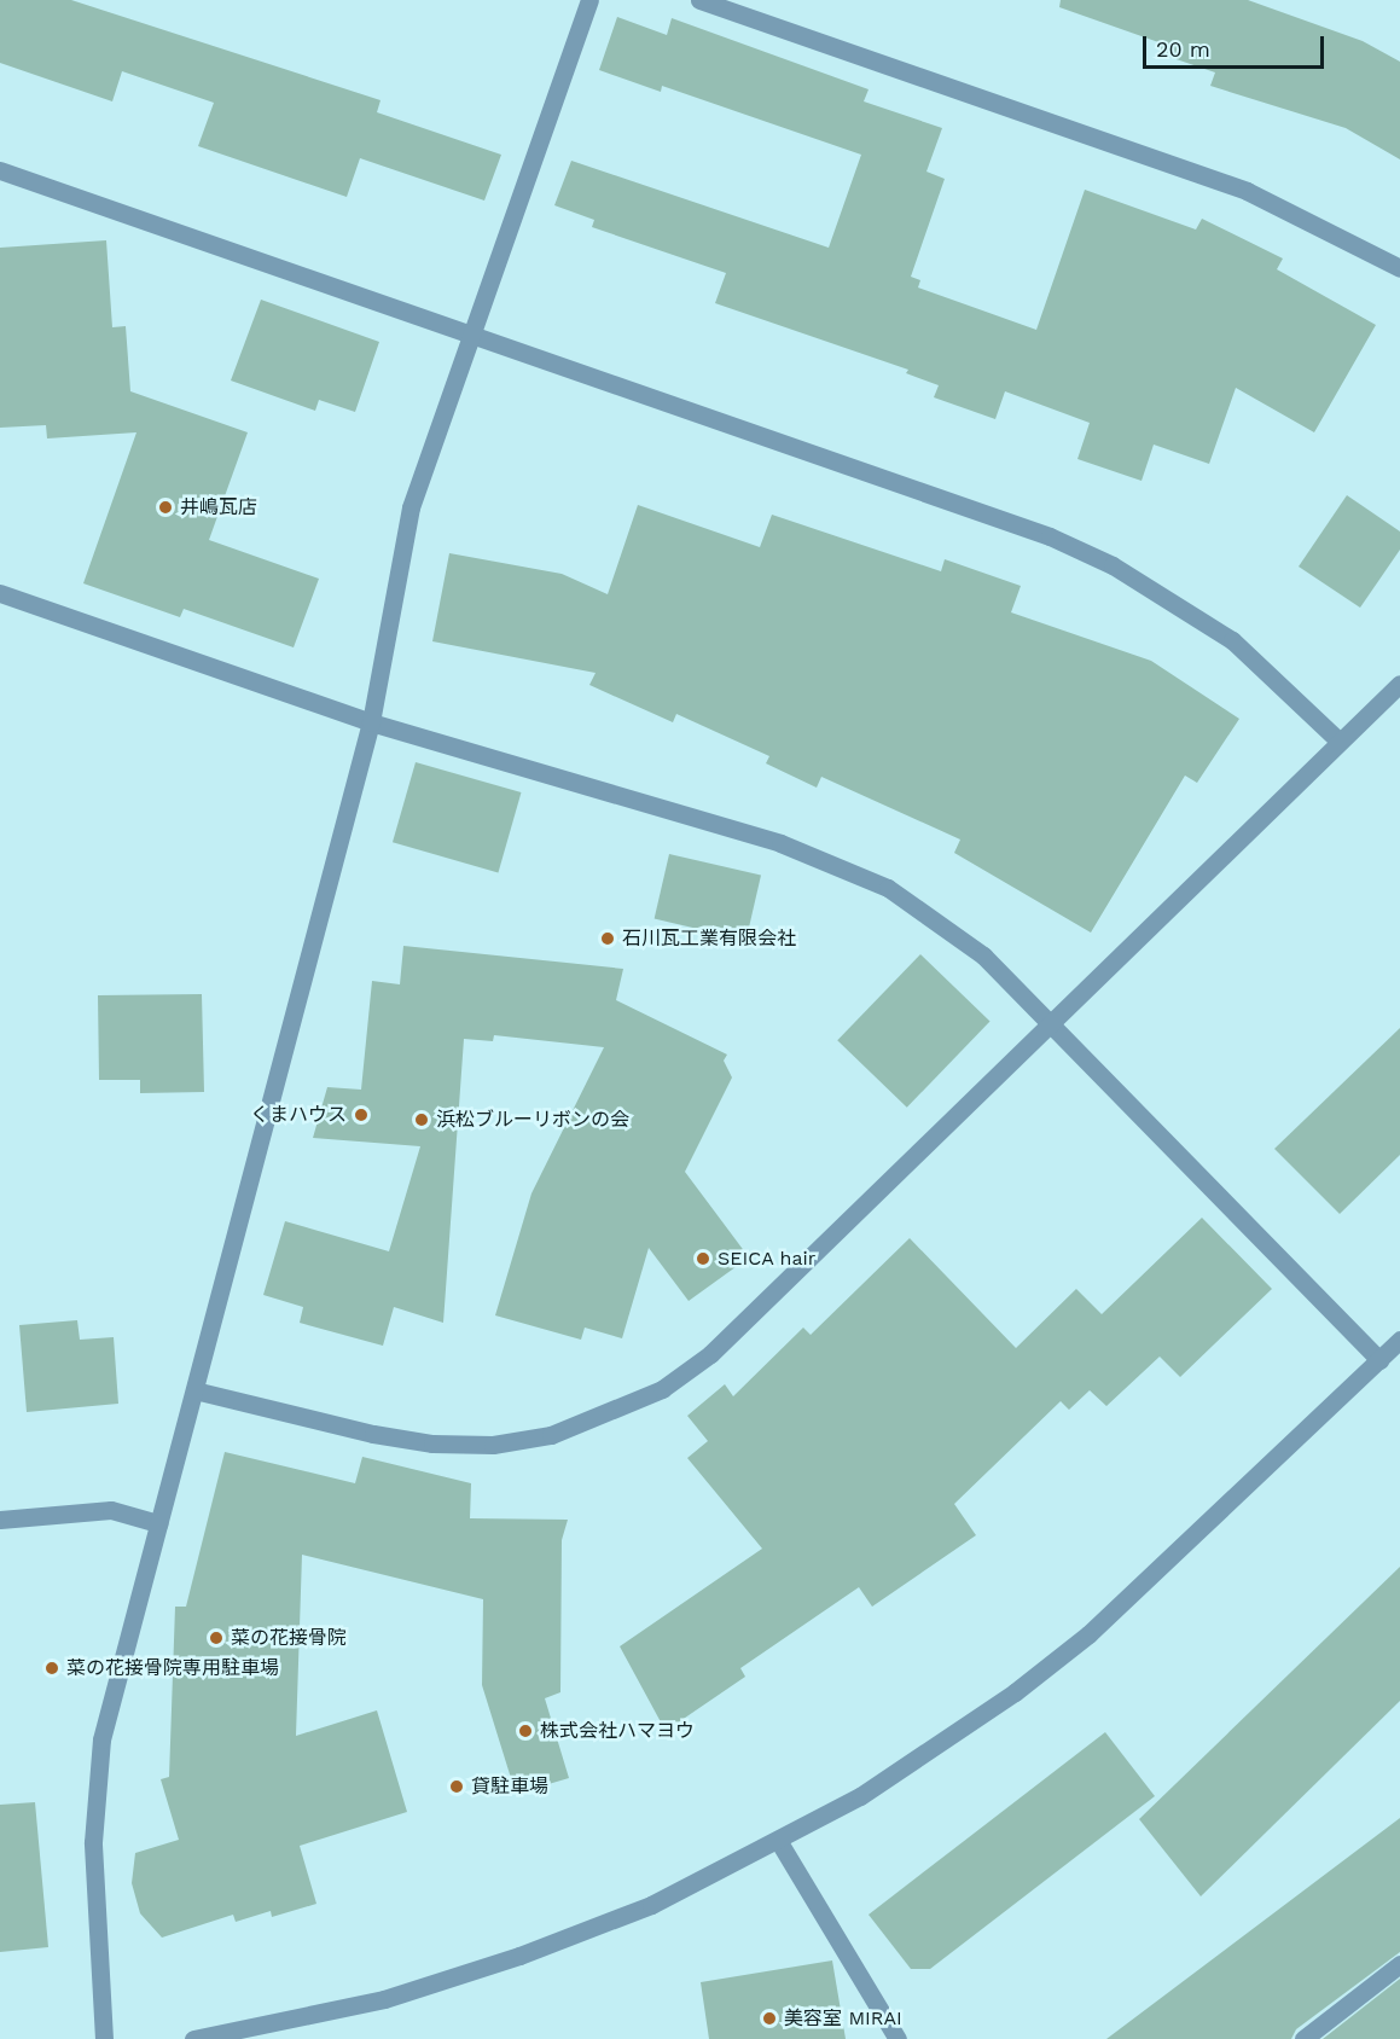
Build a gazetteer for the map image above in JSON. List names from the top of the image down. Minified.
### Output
{"places":["井嶋瓦店","石川瓦工業有限会社","くまハウス","浜松ブルーリボンの会","SEICA hair","菜の花接骨院","菜の花接骨院専用駐車場","株式会社ハマヨウ","貸駐車場","美容室 MIRAI"],"scale_bar":"20 m"}
